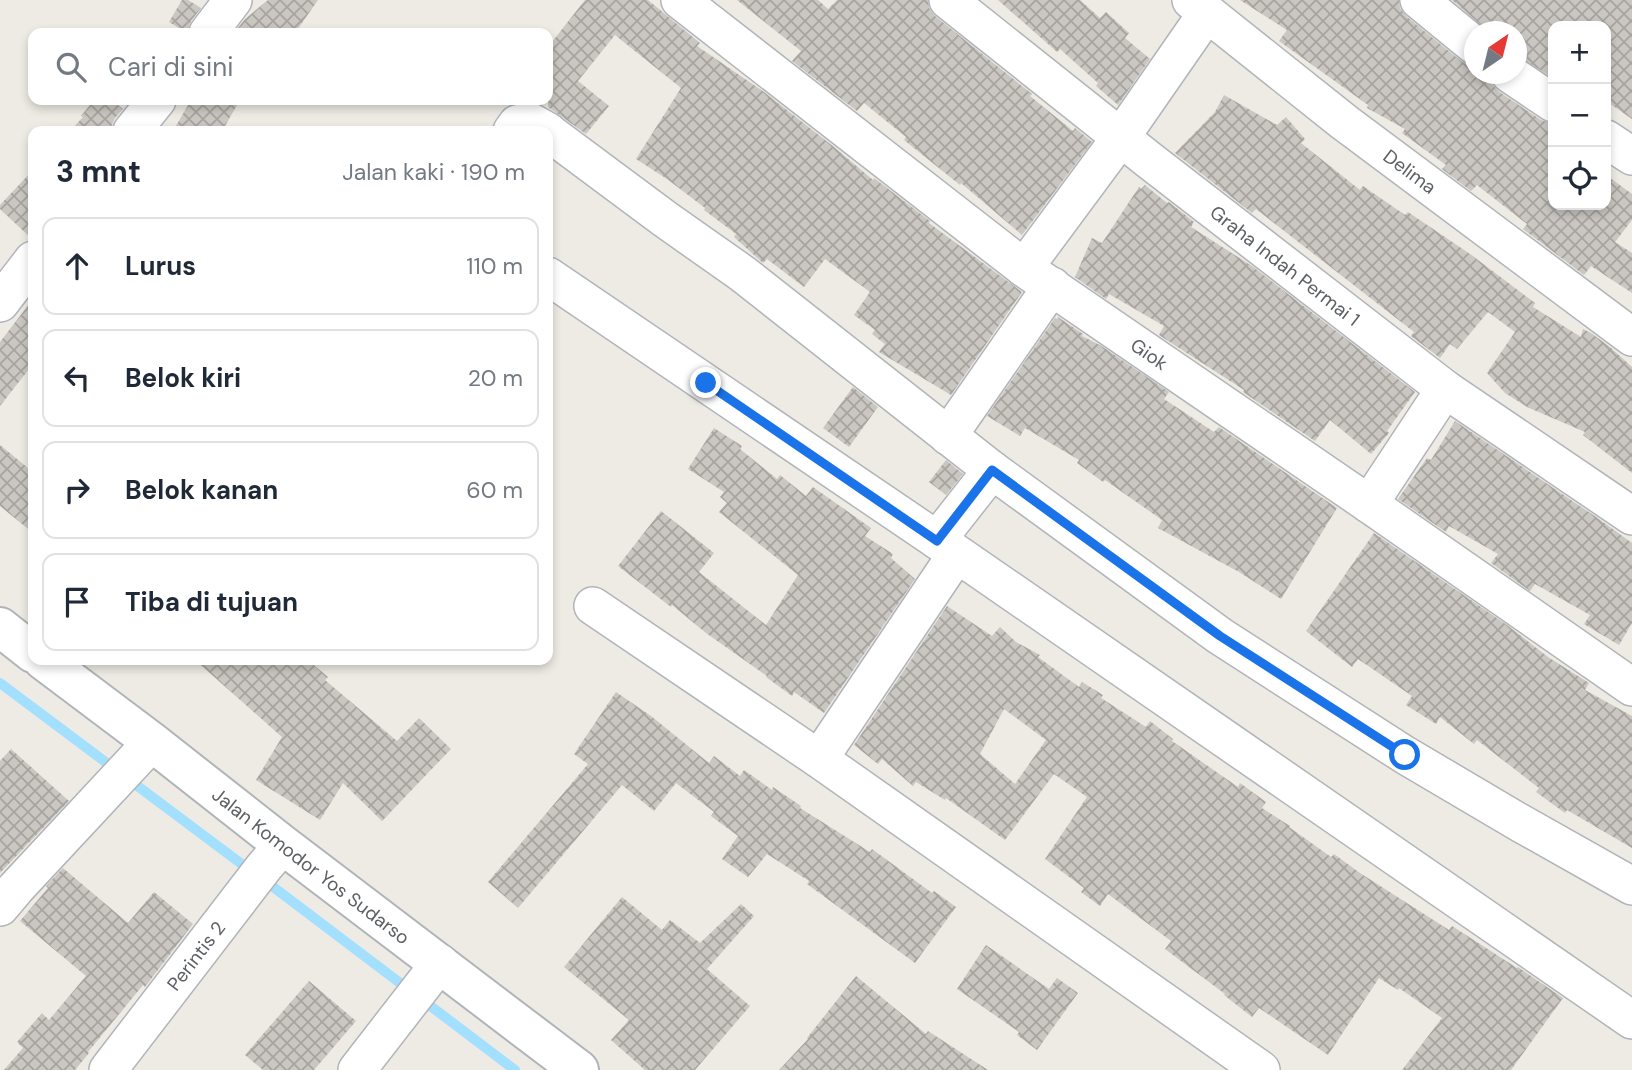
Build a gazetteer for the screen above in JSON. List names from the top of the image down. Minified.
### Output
{"streets":{"street":["Delima","Graha Indah Permai 1","Giok","Jalan Komodor Yos Sudarso","Perintis 2"]},"crossings":[["Jalan Komodor Yos Sudarso","Perintis 2"]],"north":"top right","page":{"map_buttons":["+","−"],"search":"Cari di sini","heading":["3 mnt","Jalan kaki · 190 m"],"list":[["Lurus","110 m"],["Belok kiri","20 m"],["Belok kanan","60 m"],"Tiba di tujuan"]}}
